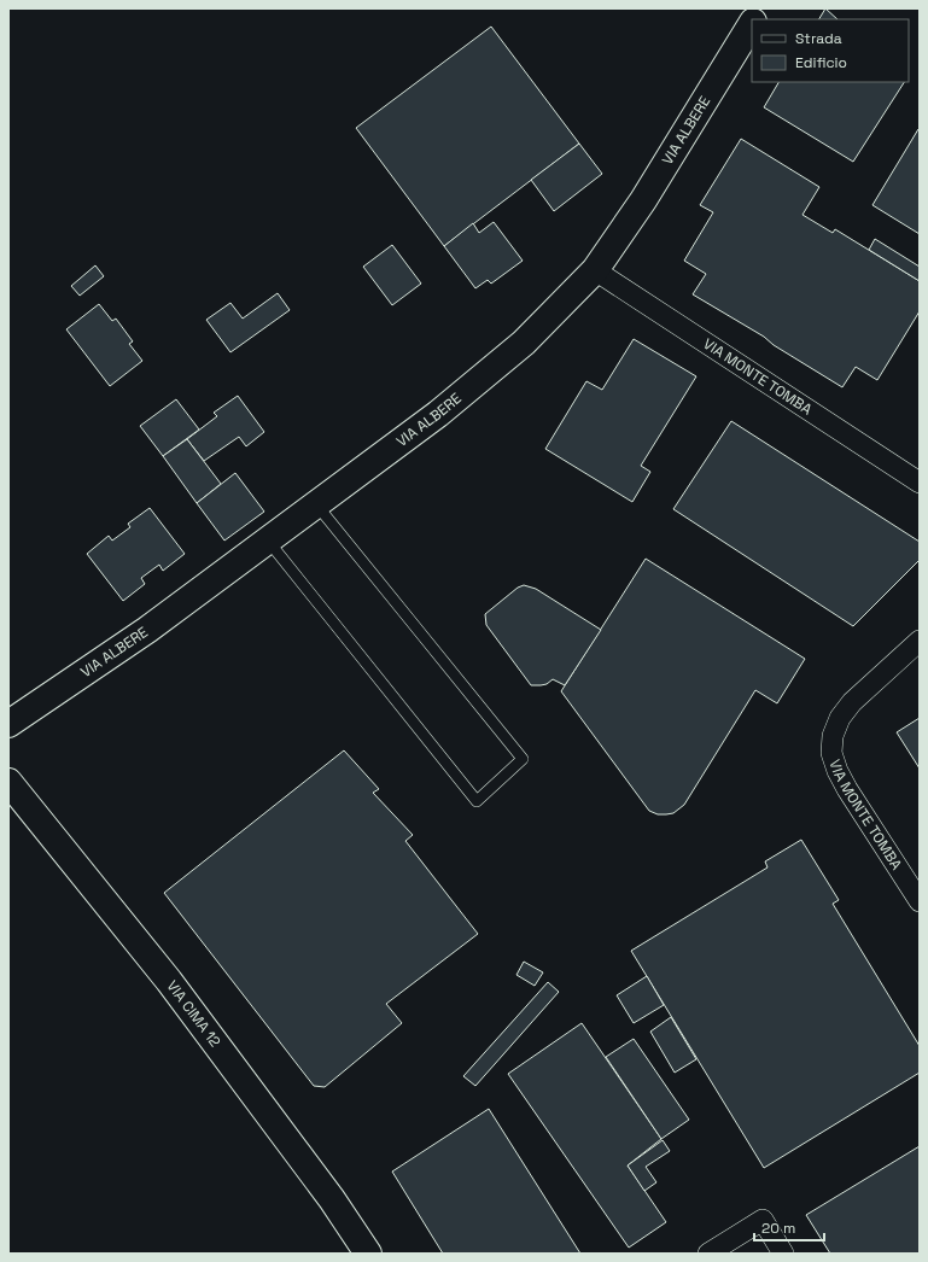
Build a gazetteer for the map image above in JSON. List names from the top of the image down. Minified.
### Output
{"streets":{"street":["VIA ALBERE","VIA MONTE TOMBA","VIA CIMA 12"]},"crossings":[["VIA ALBERE","VIA MONTE TOMBA"]],"legend":["Strada","Edificio"],"scale_bar":"20 m"}
